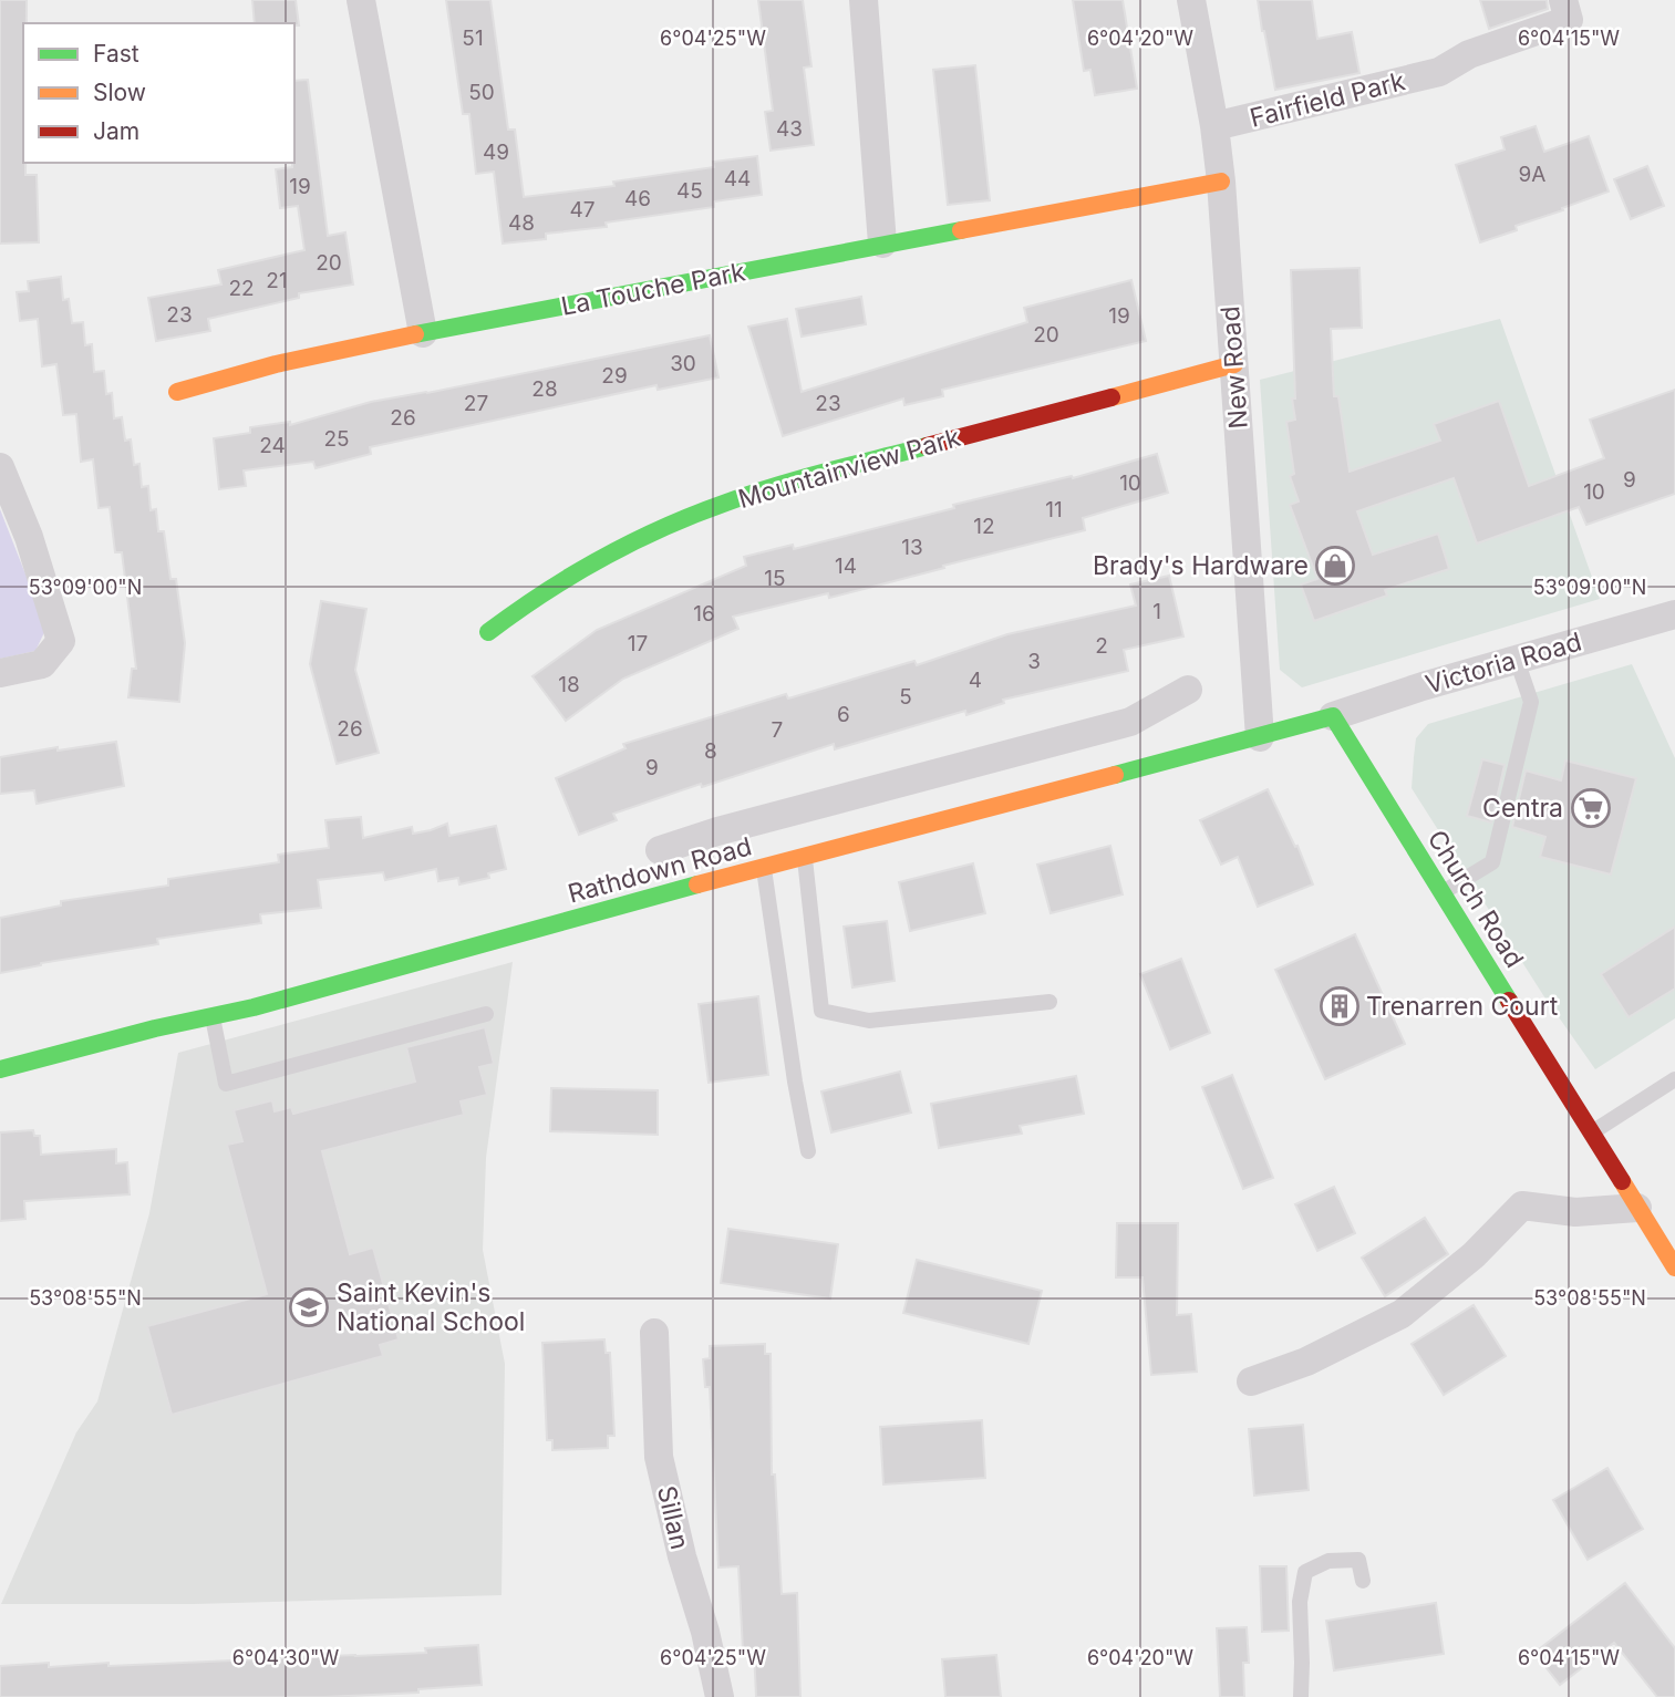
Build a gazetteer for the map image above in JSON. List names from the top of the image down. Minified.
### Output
{"streets":{"main road":["La Touche Park","Mountainview Park","Rathdown Road","Church Road"],"street":["Fairfield Park","New Road","Victoria Road","Sillan"]},"crossings":[["Fairfield Park","New Road"],["La Touche Park","New Road"],["New Road","Mountainview Park"],["New Road","Rathdown Road"],["Victoria Road","Rathdown Road"],["Victoria Road","Church Road"],["Rathdown Road","Church Road"]],"places":{"shop":["Brady's Hardware"],"supermarket":["Centra"],"building":["Trenarren Court"],"school or university":["Saint Kevin's National School"]},"house_numbers":["51","50","43","49","9A","44","19","45","46","47","48","20","21","22","23","19","20","30","29","28","27","23","26","25","24","9","10","10","11","12","13","14","15","1","16","17","2","3","4","18","5","6","26","7","8","9"],"legend":["Fast","Slow","Jam"],"coordinates":["6°04'25\"W","6°04'20\"W","6°04'15\"W","53°09'00\"N","53°08'55\"N","6°04'30\"W"]}
